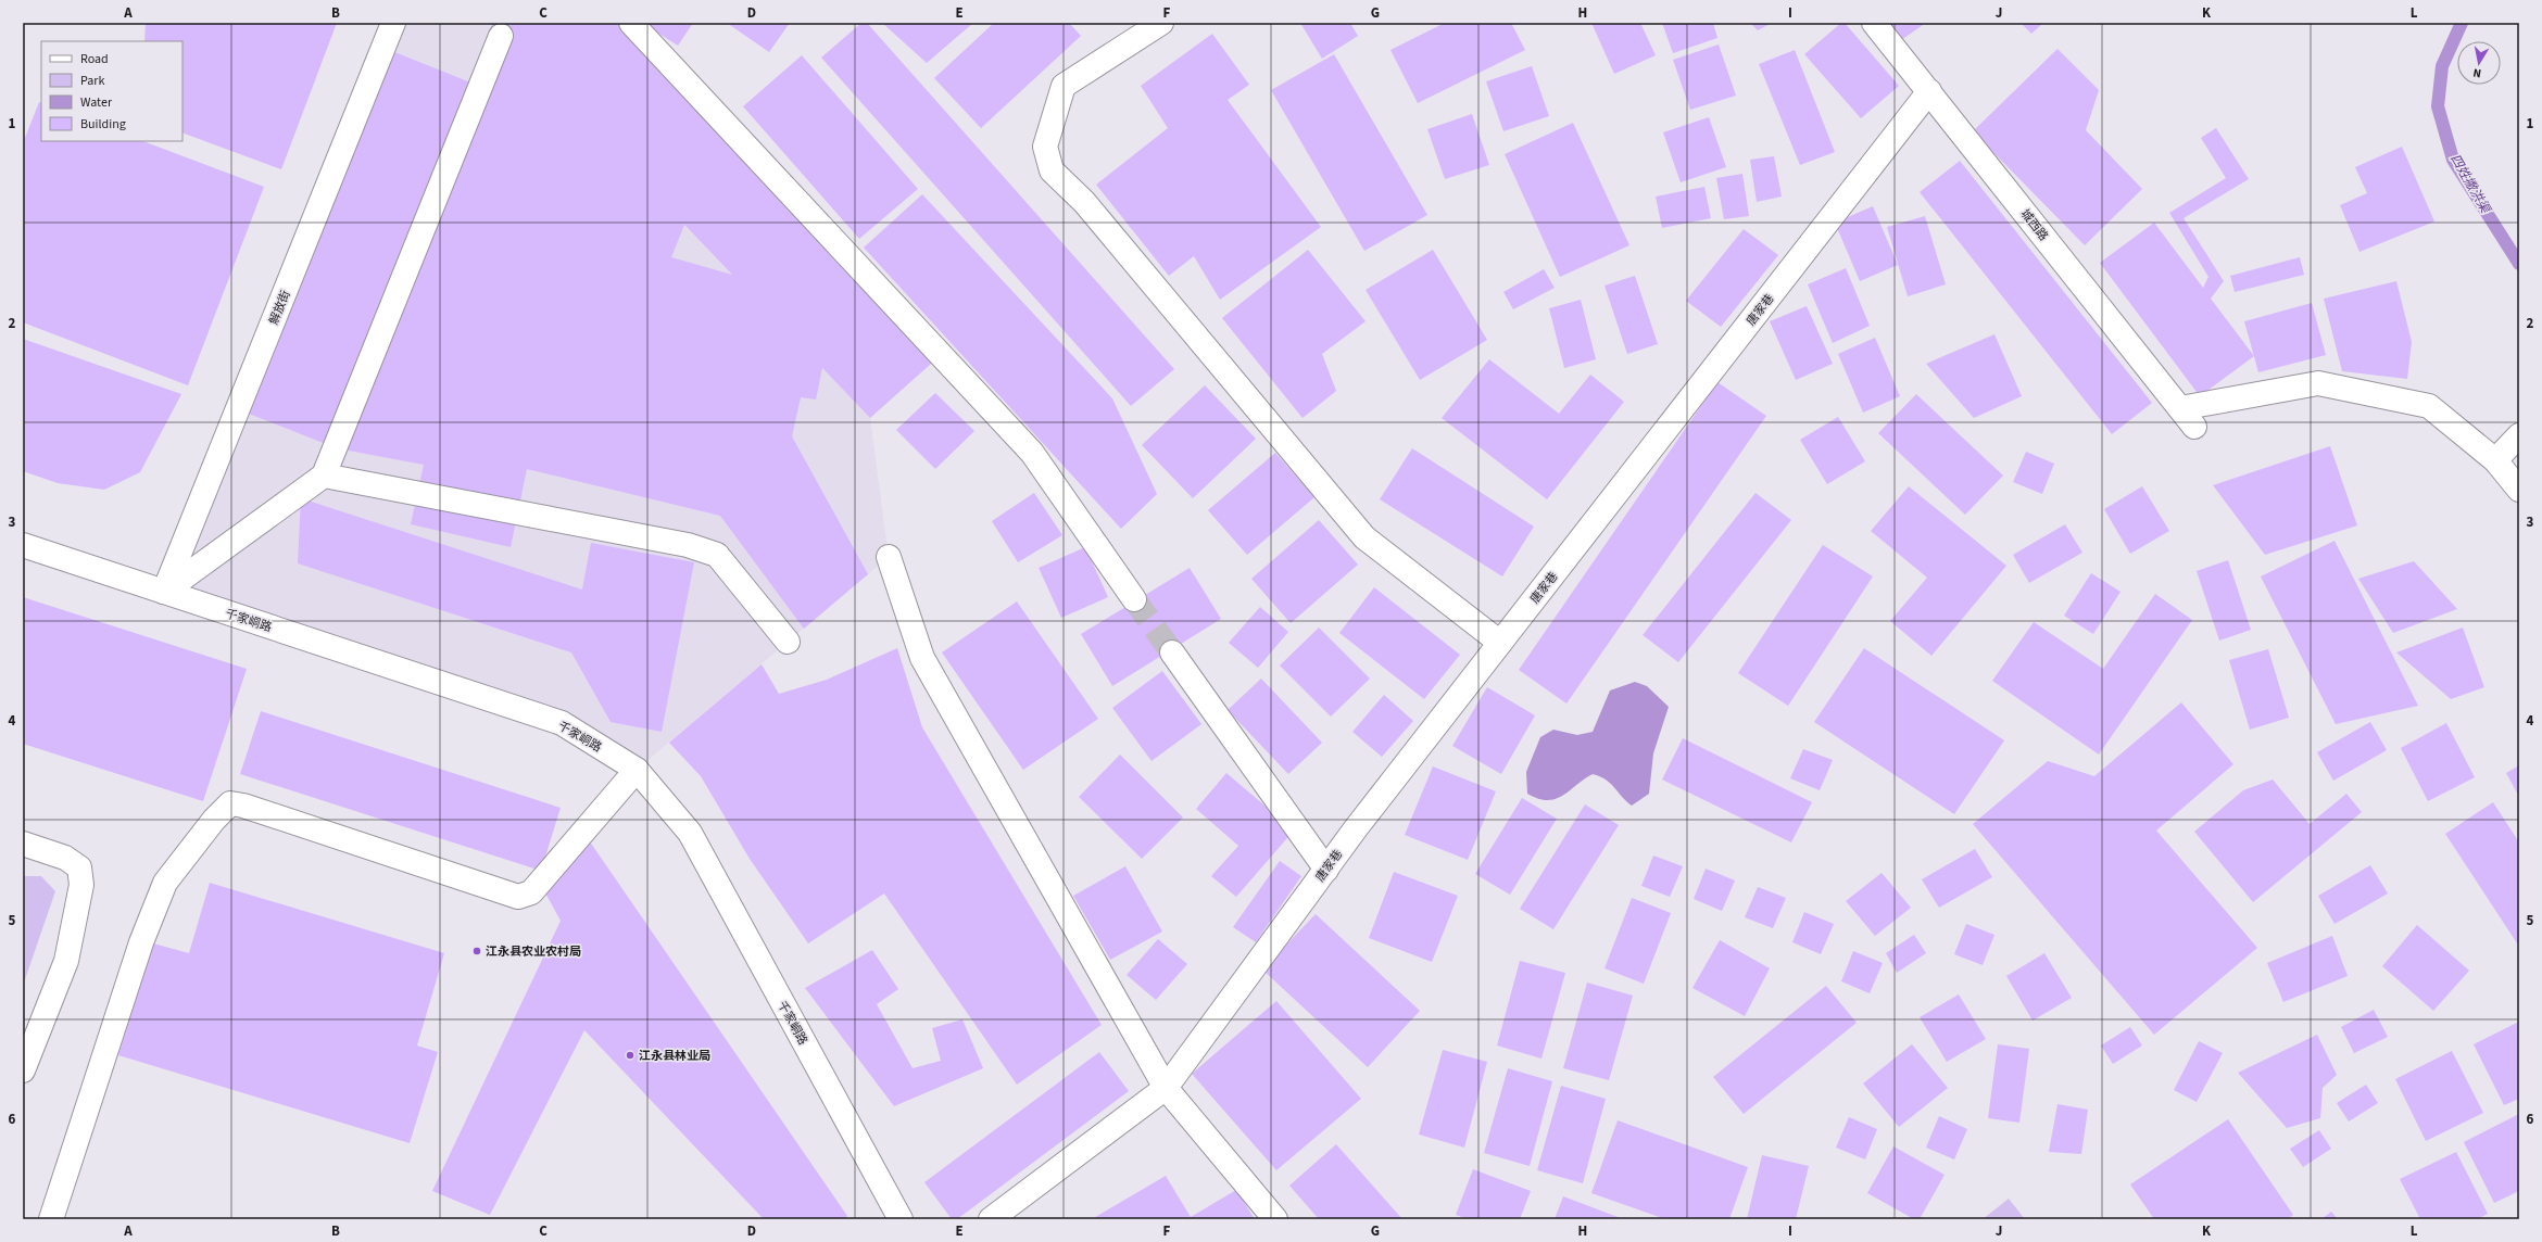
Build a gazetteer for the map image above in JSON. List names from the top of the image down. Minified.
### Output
{"streets":{"street":["城西路","解放街","唐家巷","千家峒路"]},"crossings":[["城西路","唐家巷"],["解放街","千家峒路"]],"water":["四姓撇洪渠"],"places":["江永县农业农村局","江永县林业局"],"legend":["Road","Park","Water","Building"],"north":"bottom","grid":{"columns":["A","B","C","D","E","F","G","H","I","J","K","L"],"rows":["1","2","3","4","5","6"]}}
